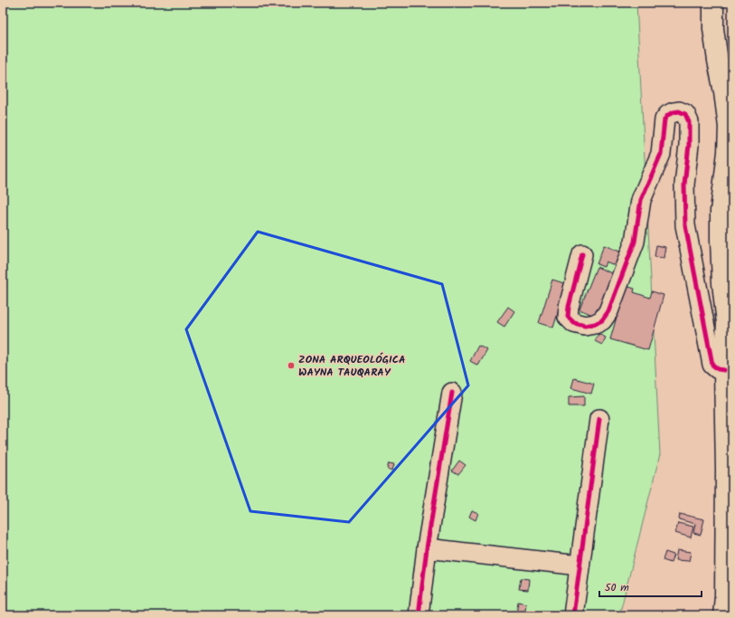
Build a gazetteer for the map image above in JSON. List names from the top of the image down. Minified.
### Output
{"places":["ZONA ARQUEOLÓGICA WAYNA TAUQARAY"],"scale_bar":"50 m"}
